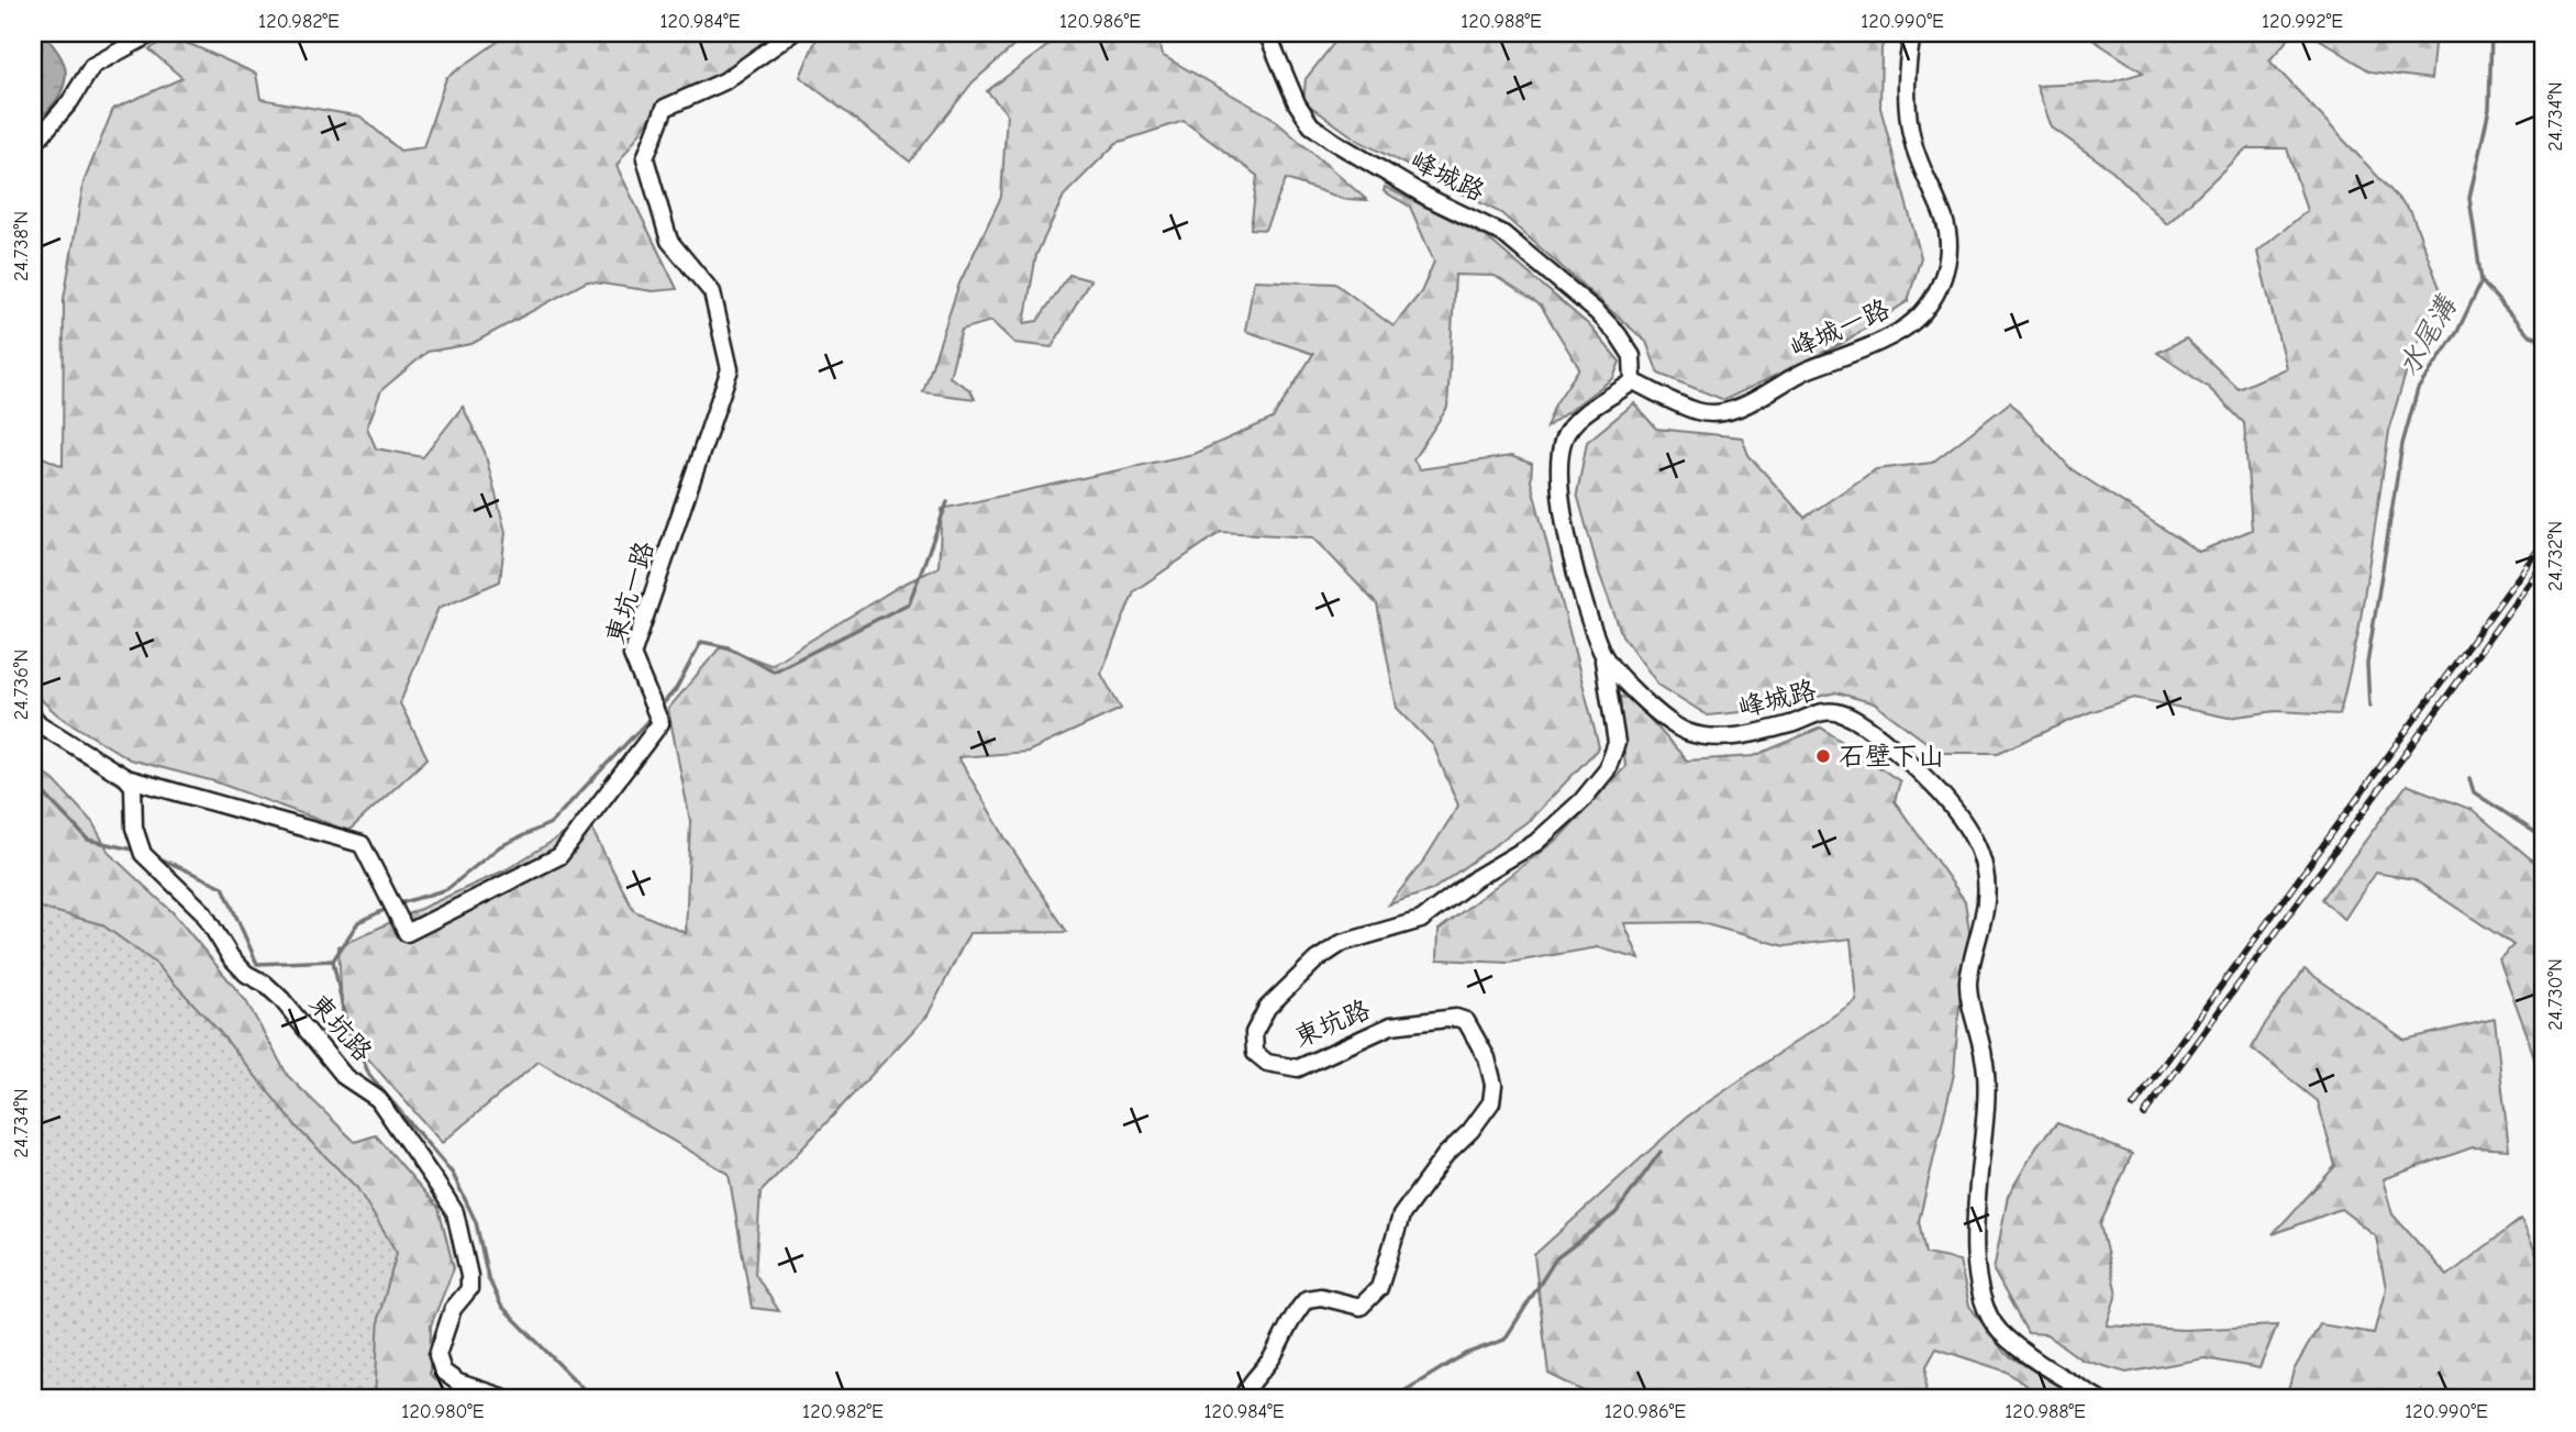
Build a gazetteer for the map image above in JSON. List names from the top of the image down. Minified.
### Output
{"streets":{"street":["峰城路","峰城一路","東坑一路","東坑路"]},"crossings":[["峰城路","峰城一路"],["峰城路","東坑路"],["東坑一路","東坑路"]],"water":["水尾溝"],"places":["石壁下山"],"coordinates":["120.982°E","120.984°E","120.986°E","120.988°E","120.990°E","120.992°E","24.734°N","24.738°N","24.732°N","24.736°N","24.730°N","120.980°E"]}
